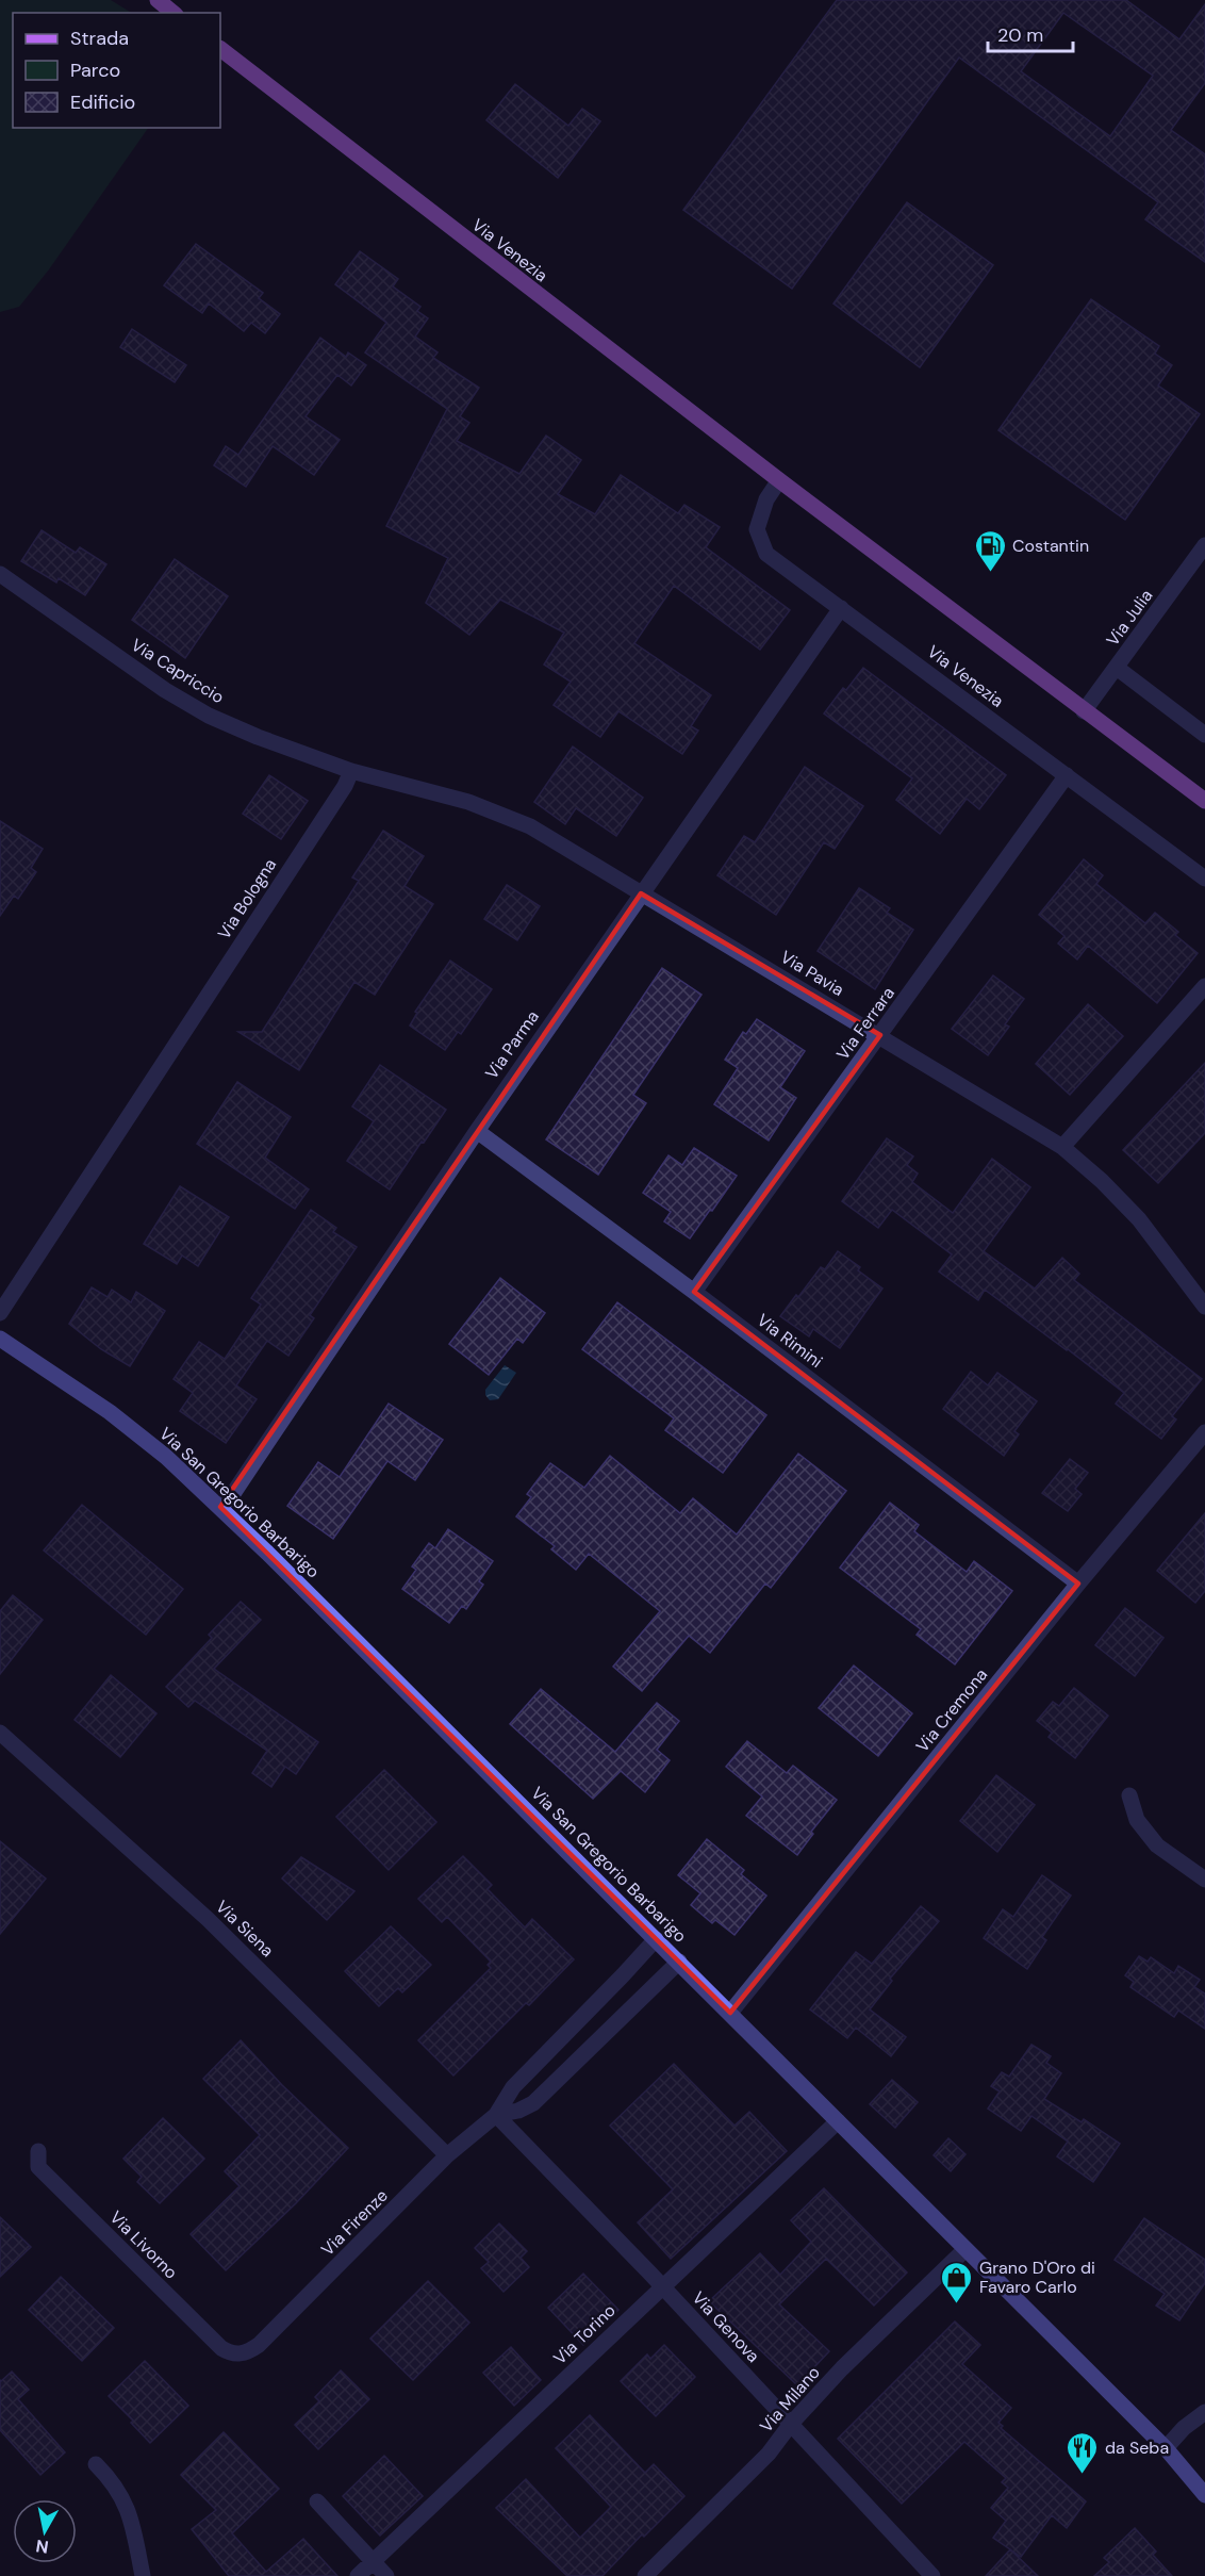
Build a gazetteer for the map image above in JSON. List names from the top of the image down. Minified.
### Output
{"streets":{"main road":["Via Venezia"],"street":["Via Julia","Via Capriccio","Via Bologna","Via Pavia","Via Ferrara","Via Parma","Via Rimini","Via San Gregorio Barbarigo","Via Cremona","Via Siena","Via Firenze","Via Livorno","Via Genova","Via Torino","Via Milano"]},"crossings":[["Via Venezia","Via Julia"],["Via Venezia","Via Ferrara"],["Via Venezia","Via Parma"],["Via Capriccio","Via Bologna"],["Via Pavia","Via Ferrara"],["Via Pavia","Via Parma"],["Via Ferrara","Via Rimini"],["Via Parma","Via Rimini"],["Via Parma","Via San Gregorio Barbarigo"],["Via Rimini","Via Cremona"],["Via San Gregorio Barbarigo","Via Cremona"],["Via San Gregorio Barbarigo","Via Firenze"],["Via San Gregorio Barbarigo","Via Torino"],["Via San Gregorio Barbarigo","Via Milano"],["Via Siena","Via Firenze"],["Via Firenze","Via Livorno"],["Via Firenze","Via Genova"],["Via Genova","Via Torino"],["Via Genova","Via Milano"]],"places":{"fuel station":["Costantin"],"shop":["Grano D'Oro di Favaro Carlo"],"restaurant":["da Seba"]},"legend":["Strada","Parco","Edificio"],"scale_bar":"20 m","north":"bottom"}
